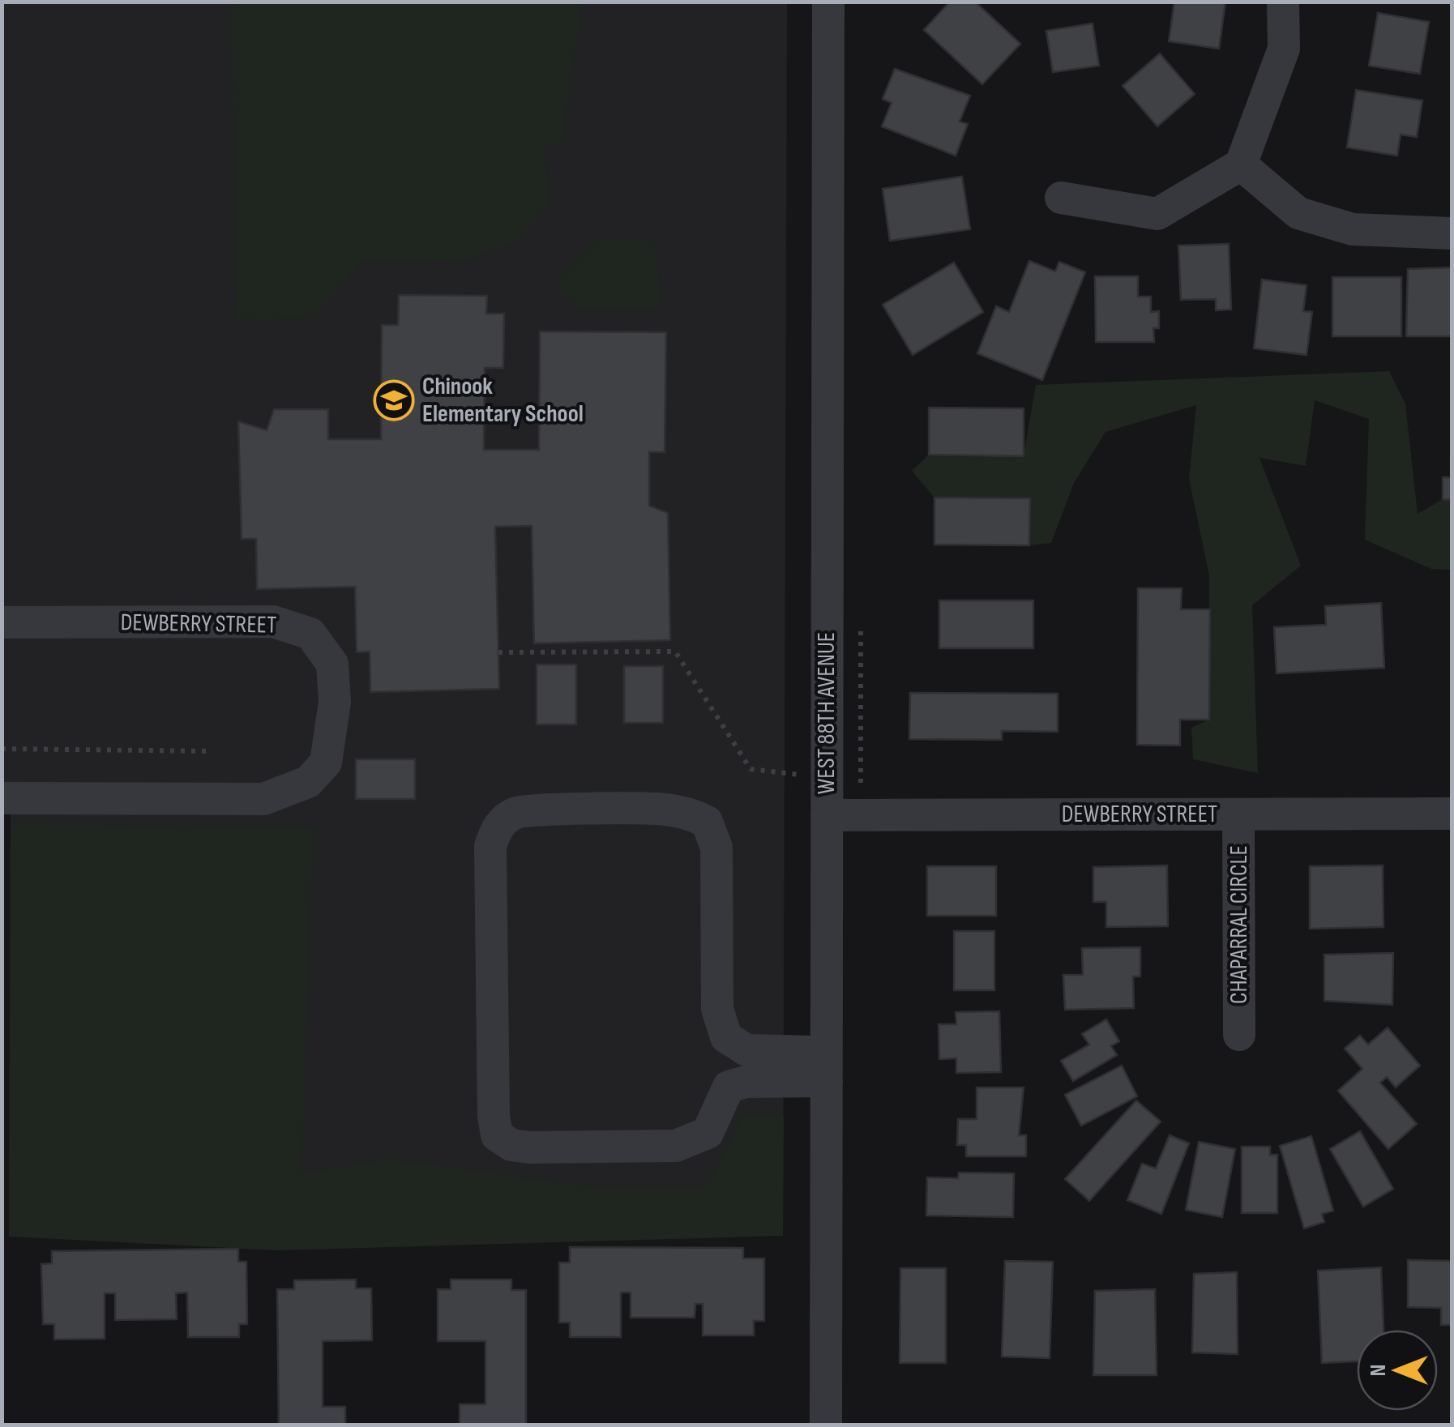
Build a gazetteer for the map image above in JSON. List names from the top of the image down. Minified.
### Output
{"streets":{"street":["DEWBERRY STREET","WEST 88TH AVENUE","CHAPARRAL CIRCLE"]},"crossings":[["DEWBERRY STREET","WEST 88TH AVENUE"],["DEWBERRY STREET","CHAPARRAL CIRCLE"]],"places":{"school or university":["Chinook Elementary School"]},"north":"left"}
